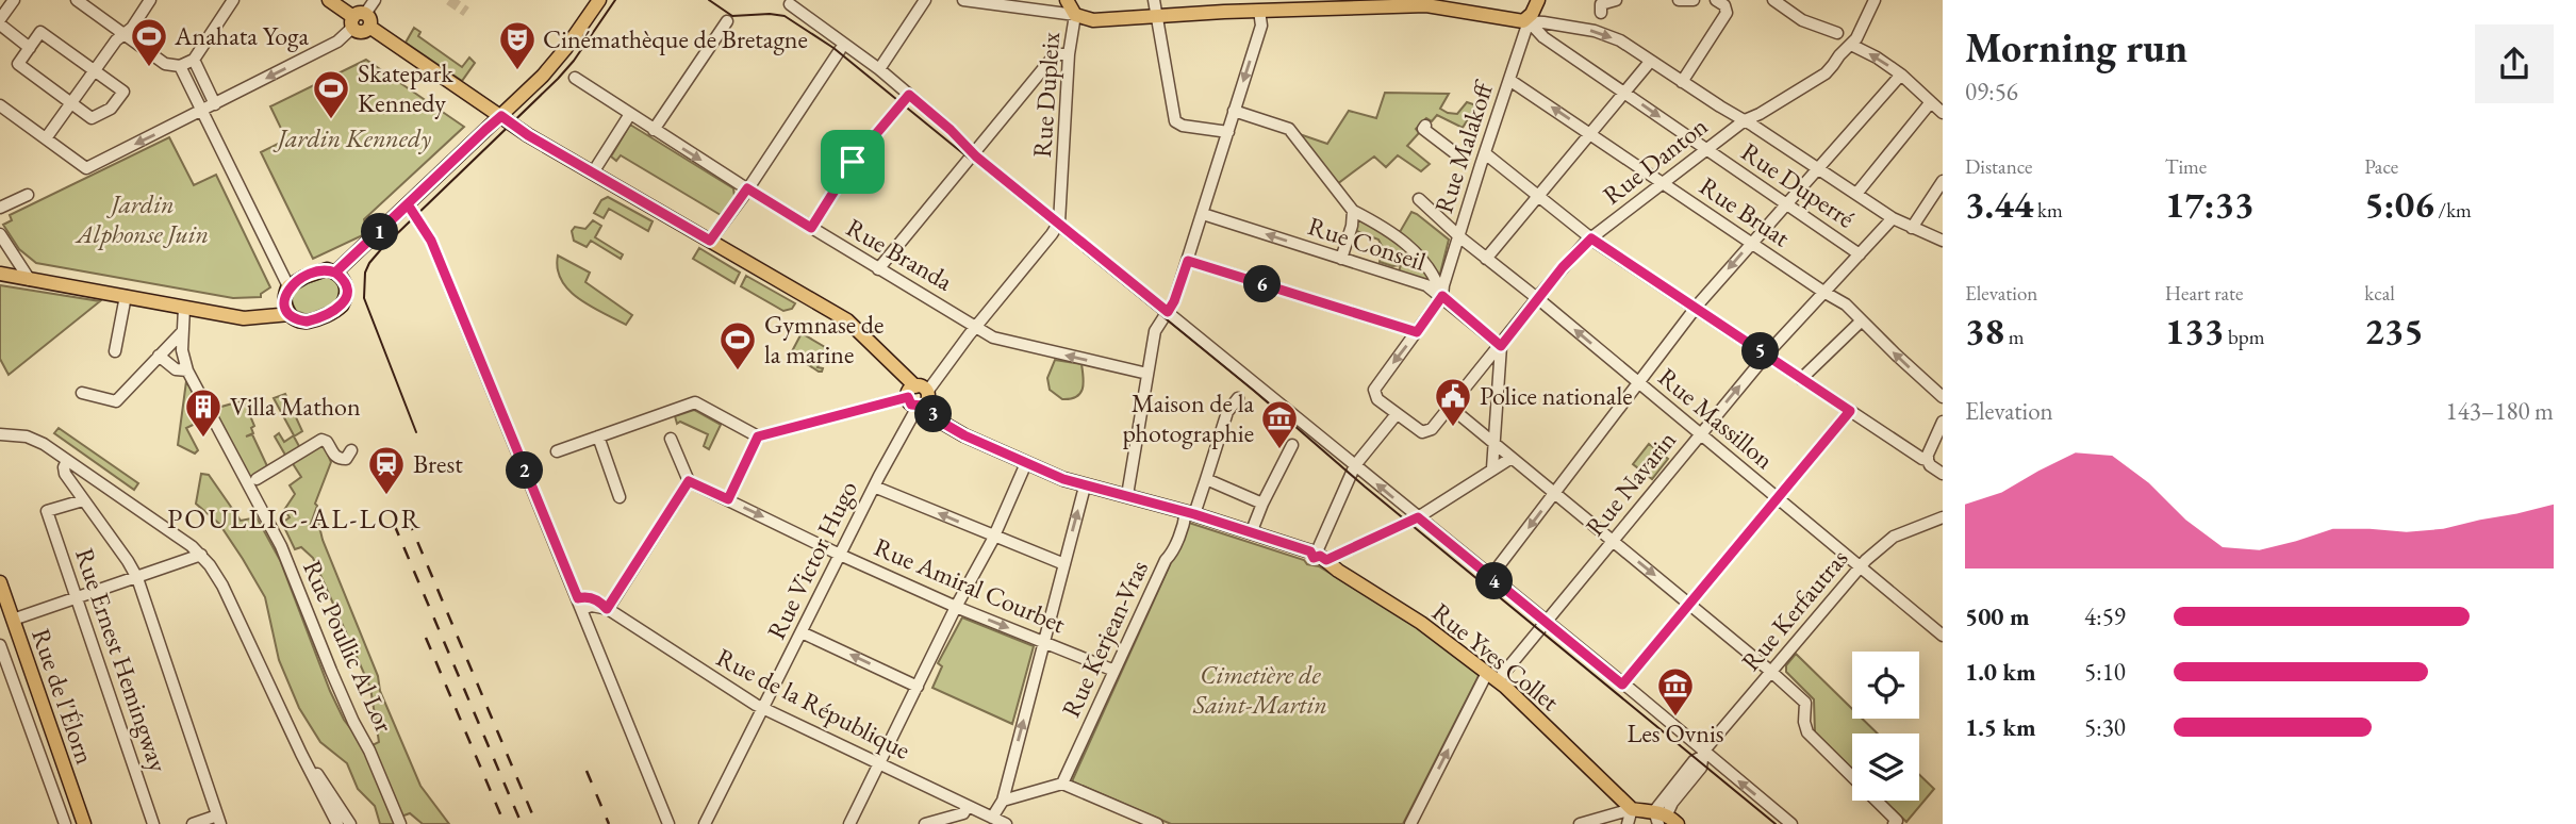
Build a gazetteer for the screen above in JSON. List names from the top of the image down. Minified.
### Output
{"streets":{"main road":["Rue Yves Collet","Rue de l'Élorn"],"street":["Rue Dupleix","Rue Malakoff","Rue Danton","Rue Duperré","Rue Bruat","Rue Conseil","Rue Branda","Rue Massillon","Rue Navarin","Rue Victor Hugo","Rue Amiral Courbet","Rue Kerfautras","Rue Kerjean-Vras","Rue Poullic Al Lor","Rue Ernest Hemingway","Rue de la République"]},"crossings":[["Rue Malakoff","Rue Danton"],["Rue Malakoff","Rue Duperré"],["Rue Malakoff","Rue Bruat"],["Rue Malakoff","Rue Conseil"],["Rue Malakoff","Rue Massillon"],["Rue Danton","Rue Duperré"],["Rue Danton","Rue Bruat"],["Rue Danton","Rue Conseil"],["Rue Danton","Rue Massillon"],["Rue Duperré","Rue Navarin"],["Rue Bruat","Rue Navarin"],["Rue Massillon","Rue Navarin"],["Rue Massillon","Rue Kerfautras"],["Rue Navarin","Rue Yves Collet"],["Rue Victor Hugo","Rue Amiral Courbet"],["Rue Victor Hugo","Rue Yves Collet"],["Rue Victor Hugo","Rue de la République"],["Rue Amiral Courbet","Rue Kerjean-Vras"],["Rue Kerjean-Vras","Rue Yves Collet"]],"districts":["POULLIC-AL-LOR"],"parks":["Jardin Kennedy","Jardin Alphonse Juin","Cimetière de Saint-Martin"],"places":{"sports":["Anahata Yoga","Skatepark Kennedy","Gymnase de la marine"],"theatre":["Cinémathèque de Bretagne"],"public building":["Police nationale"],"building":["Villa Mathon"],"museum":["Maison de la photographie","Les Ovnis"],"station":["Brest"]},"page":{"heading":["Morning run","09:56"],"stats":[["Distance","3.44 km"],["Time","17:33"],["Pace","5:06 /km"],["Elevation","38 m"],["Heart rate","133 bpm"],["kcal","235"]],"pins":["1","6","5","3","2","4"],"chart":["Elevation","143–180 m"],"list":[{"name":"500 m","note":"4:59"},{"name":"1.0 km","note":"5:10"},{"name":"1.5 km","note":"5:30"}]}}
